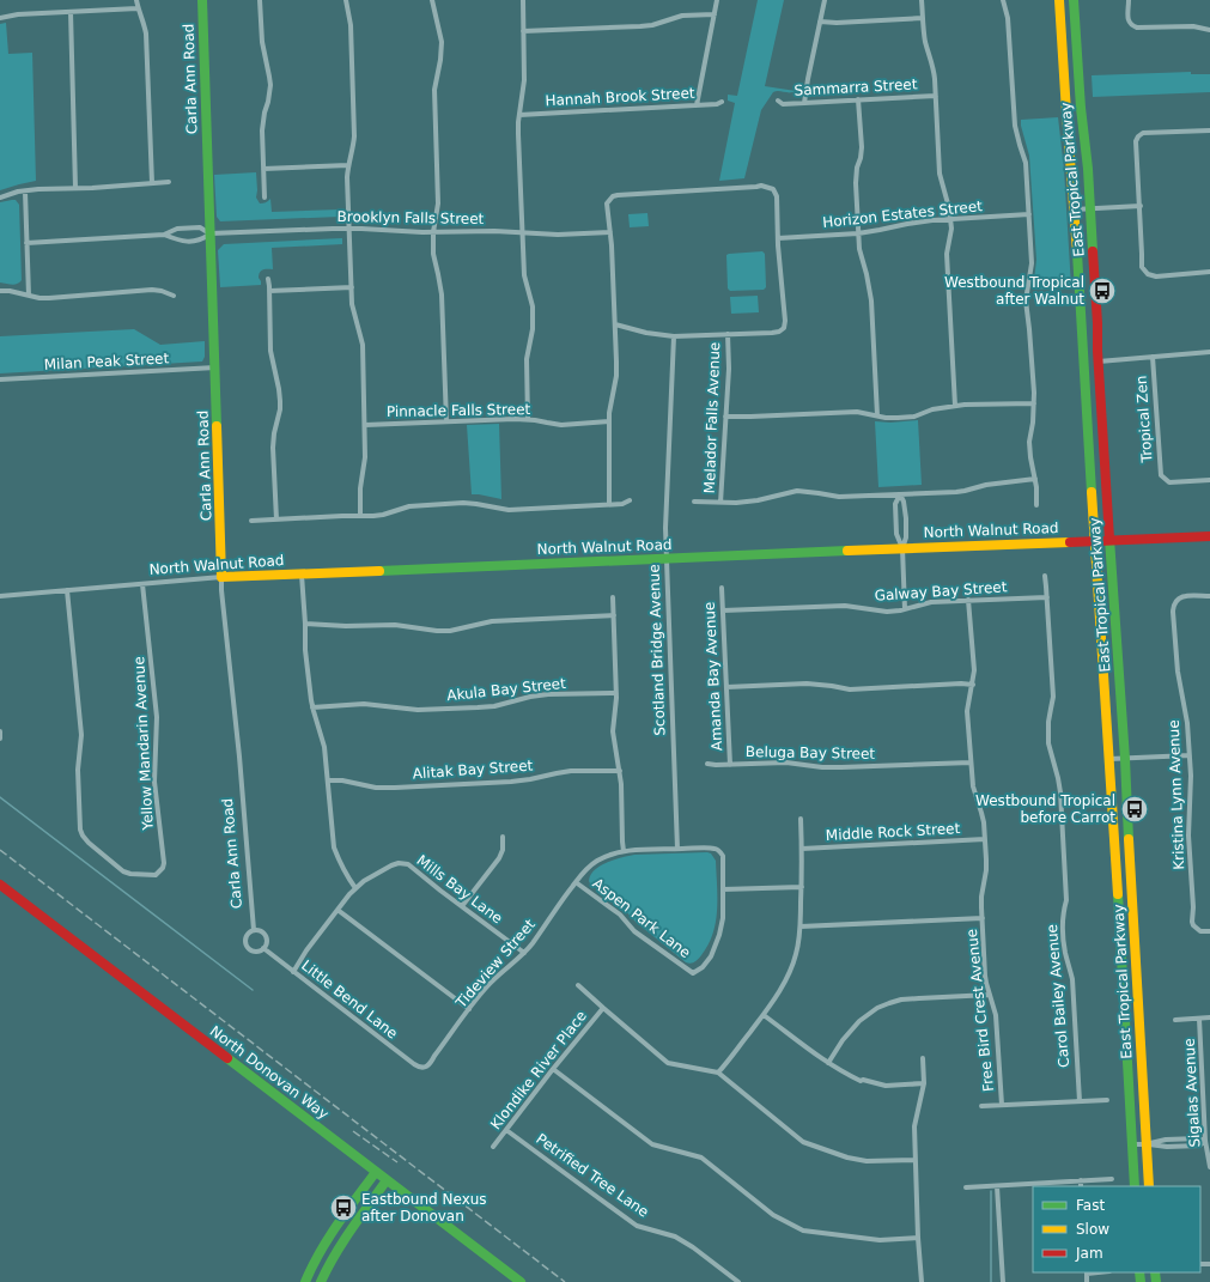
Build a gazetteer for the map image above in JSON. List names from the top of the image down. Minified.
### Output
{"streets":{"street":["Carla Ann Road","Sammarra Street","Hannah Brook Street","East Tropical Parkway","Horizon Estates Street","Brooklyn Falls Street","Milan Peak Street","Pinnacle Falls Street","Melador Falls Avenue","Tropical Zen","North Walnut Road","Galway Bay Street","Scotland Bridge Avenue","Amanda Bay Avenue","Akula Bay Street","Yellow Mandarin Avenue","Beluga Bay Street","Alitak Bay Street","Kristina Lynn Avenue","Middle Rock Street","Mills Bay Lane","Aspen Park Lane","Tideview Street","Carol Bailey Avenue","Little Bend Lane","Free Bird Crest Avenue","Klondike River Place","North Donovan Way","Sigalas Avenue","Petrified Tree Lane"]},"crossings":[["Carla Ann Road","Brooklyn Falls Street"],["Carla Ann Road","Milan Peak Street"],["Carla Ann Road","North Walnut Road"],["Carla Ann Road","Little Bend Lane"],["East Tropical Parkway","North Walnut Road"],["North Walnut Road","Scotland Bridge Avenue"],["North Walnut Road","Yellow Mandarin Avenue"],["Galway Bay Street","Amanda Bay Avenue"],["Galway Bay Street","Carol Bailey Avenue"],["Galway Bay Street","Free Bird Crest Avenue"],["Scotland Bridge Avenue","Tideview Street"],["Amanda Bay Avenue","Beluga Bay Street"],["Beluga Bay Street","Free Bird Crest Avenue"],["Middle Rock Street","Free Bird Crest Avenue"],["Mills Bay Lane","Tideview Street"],["Aspen Park Lane","Tideview Street"],["Tideview Street","Little Bend Lane"],["Klondike River Place","Petrified Tree Lane"]],"places":{"bus stop":["Westbound Tropical after Walnut","Westbound Tropical before Carrot","Eastbound Nexus after Donovan"]},"legend":["Fast","Slow","Jam"]}
